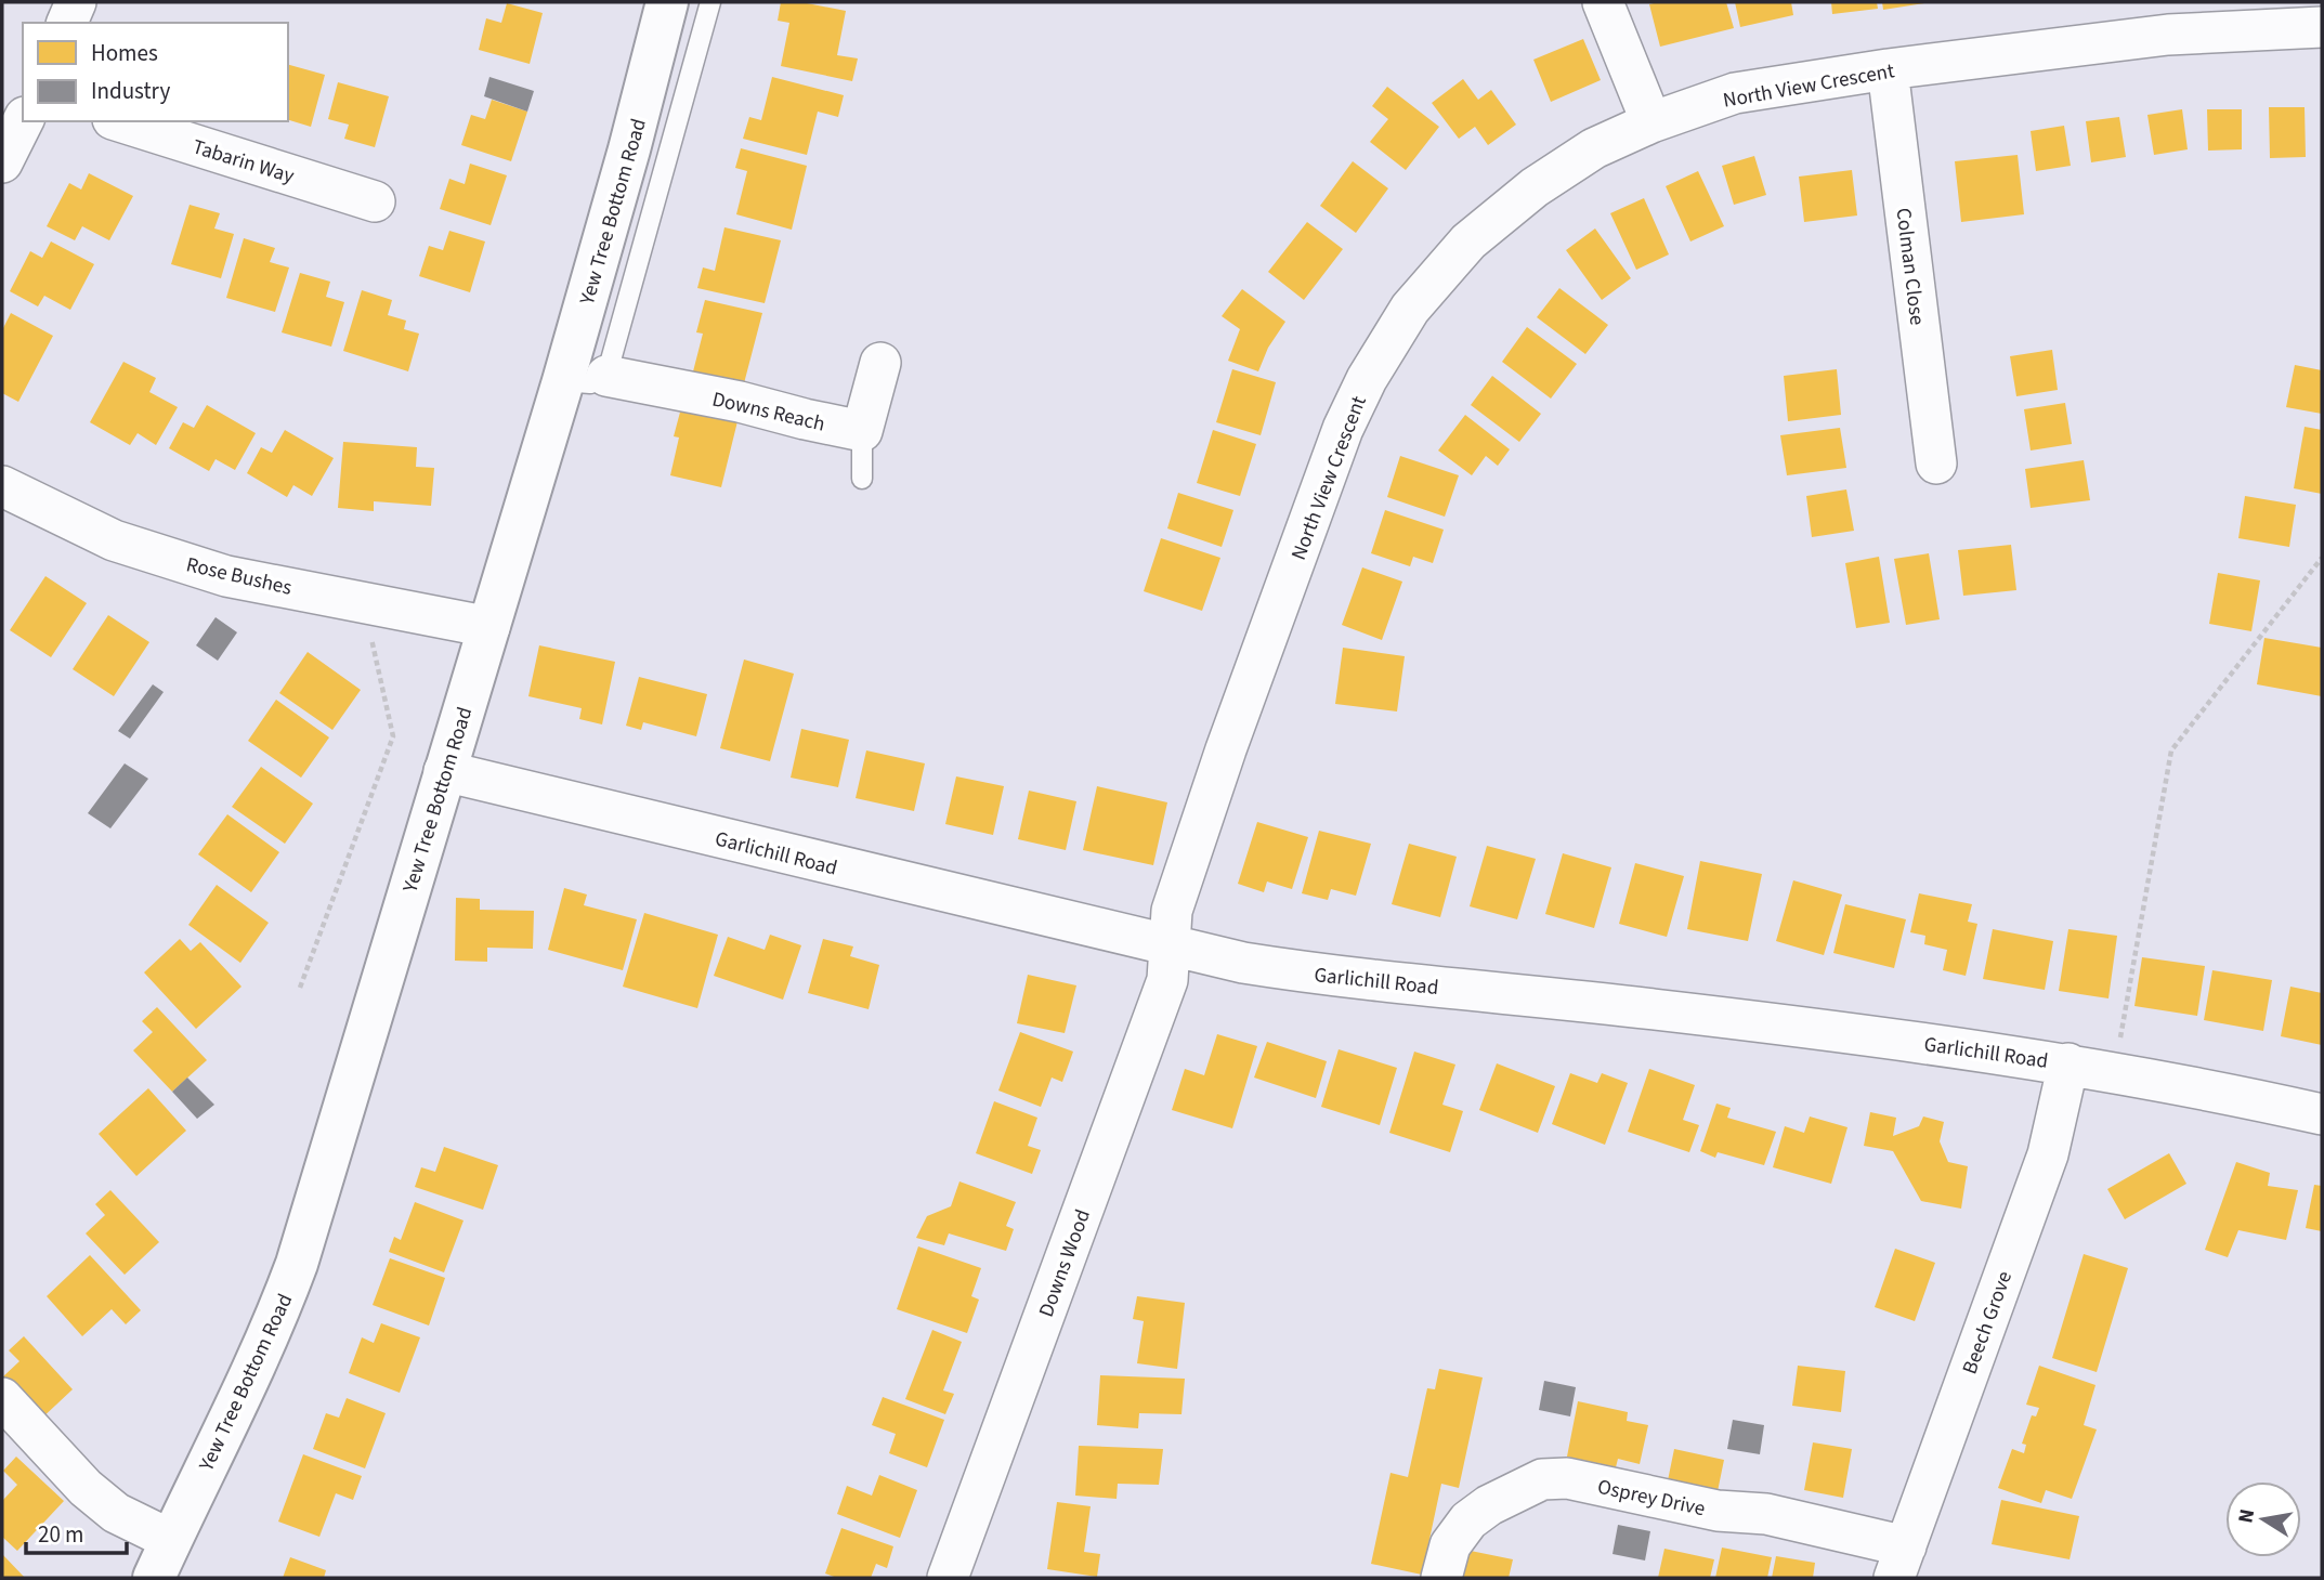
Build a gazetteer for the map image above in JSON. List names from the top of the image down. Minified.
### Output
{"streets":{"main road":["Yew Tree Bottom Road"],"street":["North View Crescent","Tabarin Way","Colman Close","Downs Reach","Rose Bushes","Garlichill Road","Downs Wood","Beech Grove","Osprey Drive"]},"crossings":[["North View Crescent","Colman Close"],["North View Crescent","Garlichill Road"],["North View Crescent","Downs Wood"],["Yew Tree Bottom Road","Rose Bushes"],["Yew Tree Bottom Road","Garlichill Road"],["Garlichill Road","Downs Wood"],["Garlichill Road","Beech Grove"],["Beech Grove","Osprey Drive"]],"legend":["Homes","Industry"],"scale_bar":"20 m","north":"left"}
